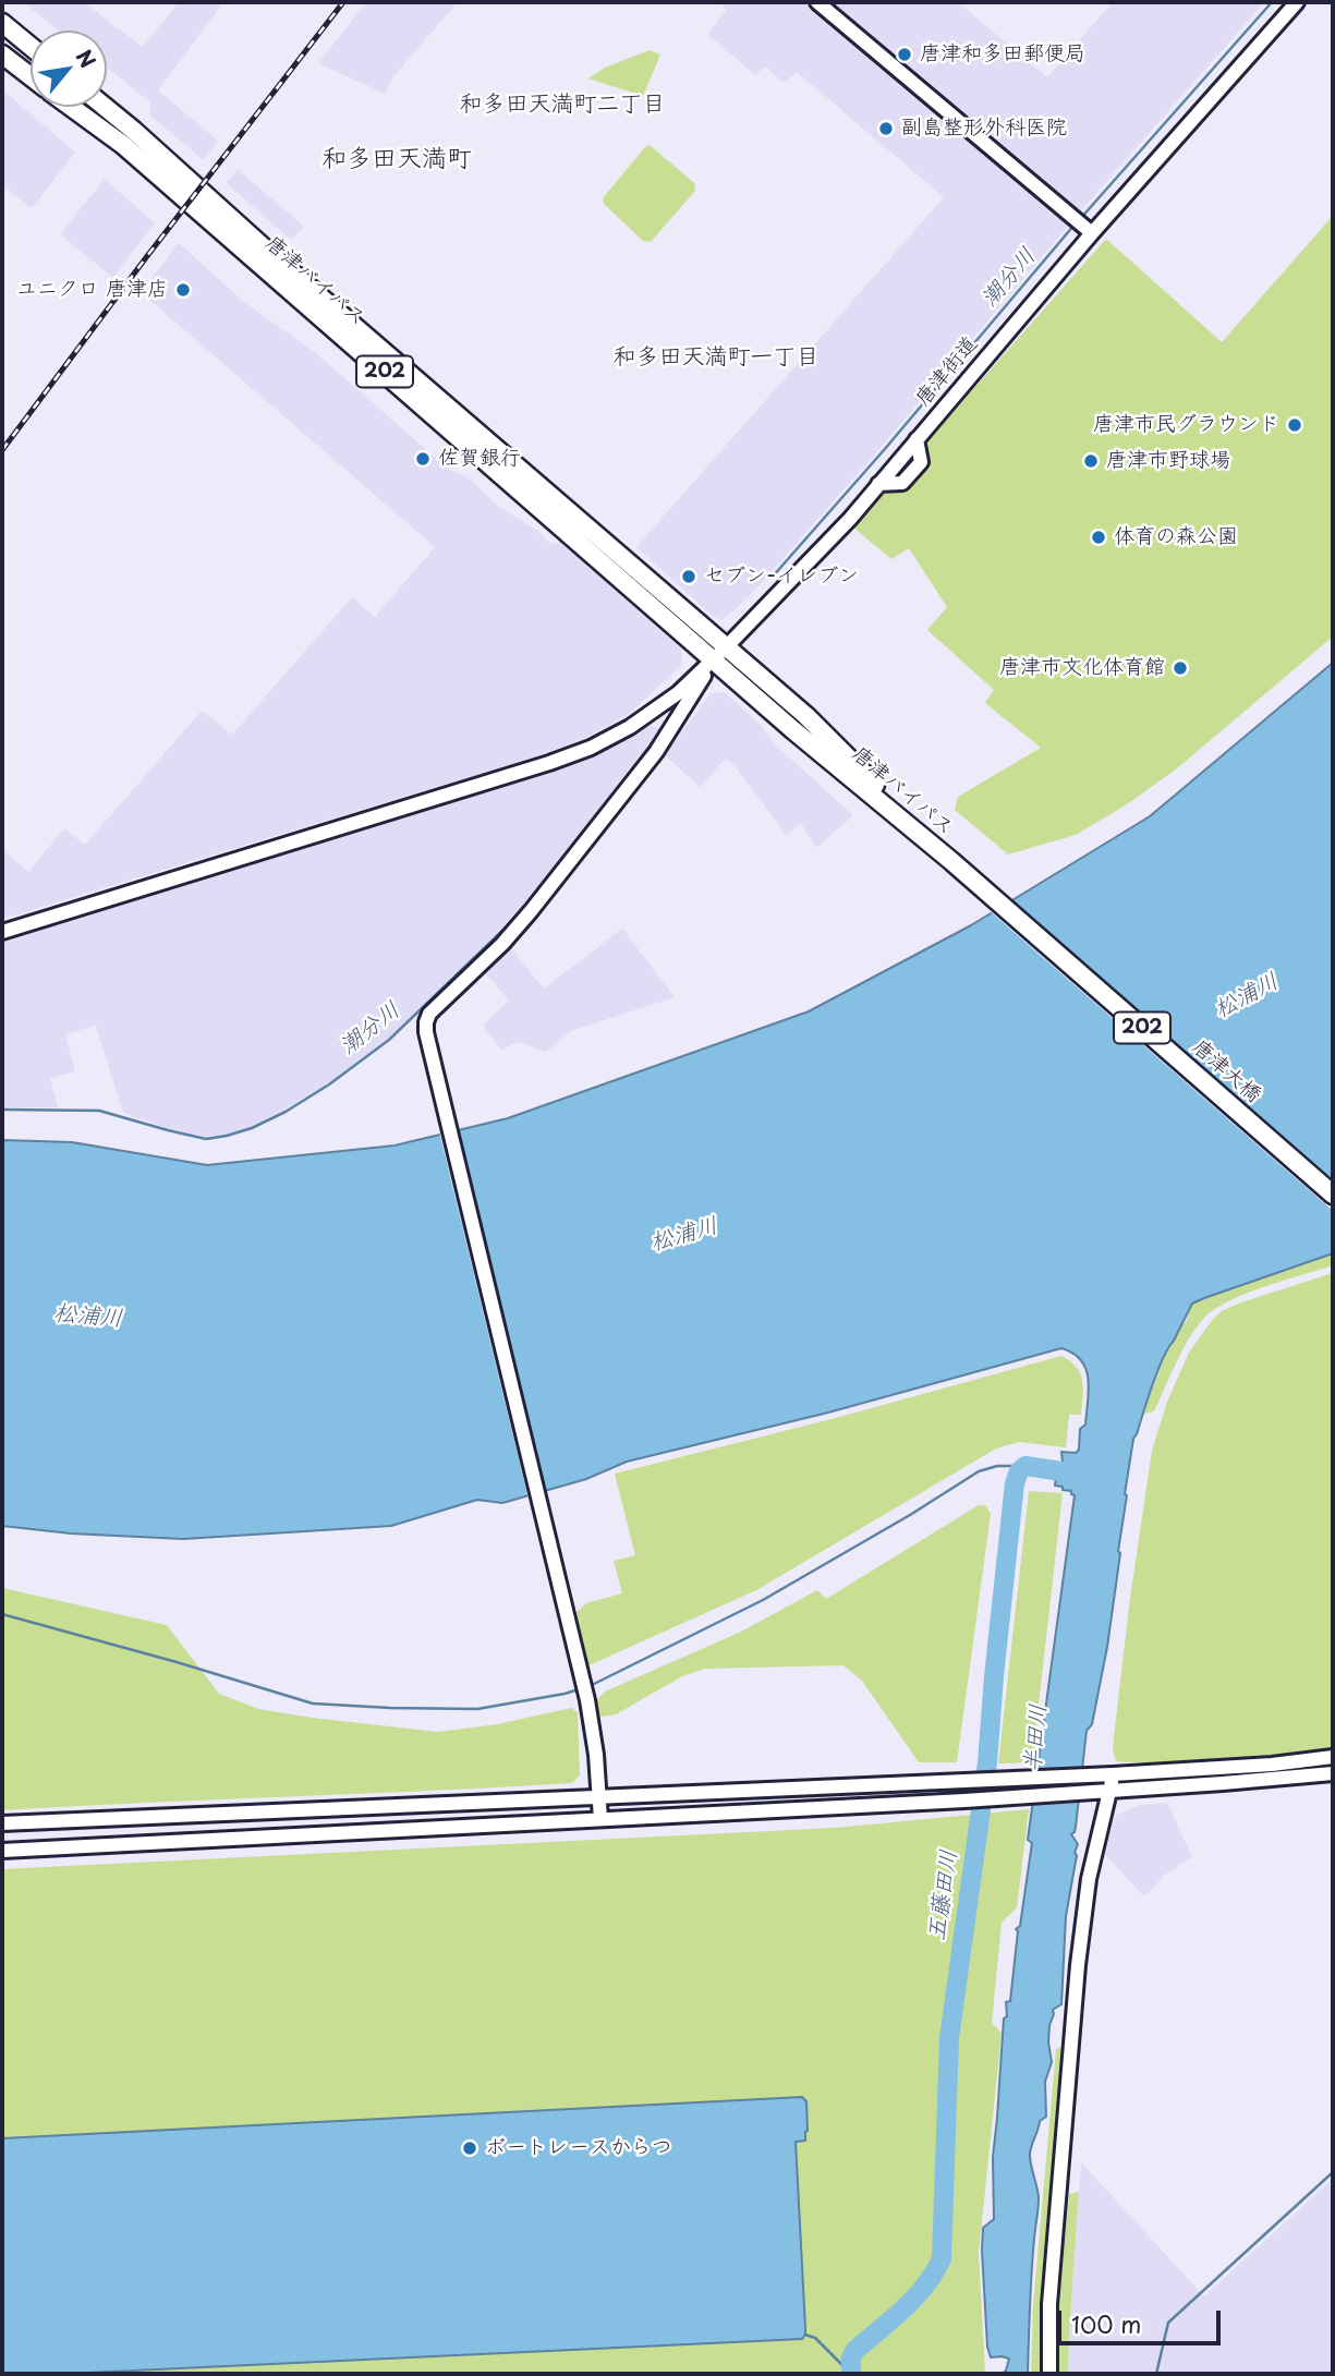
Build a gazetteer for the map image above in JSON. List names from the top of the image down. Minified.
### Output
{"streets":{"highway":["唐津バイパス","202","唐津大橋"],"street":["唐津街道"]},"crossings":[["唐津バイパス","唐津街道"],["唐津バイパス","唐津大橋"]],"districts":["和多田天満町二丁目","和多田天満町","和多田天満町一丁目"],"water":["潮分川","松浦川","半田川","五藤田川"],"places":["唐津和多田郵便局","副島整形外科医院","ユニクロ 唐津店","唐津市民グラウンド","佐賀銀行","唐津市野球場","体育の森公園","セブン-イレブン","唐津市文化体育館","ボートレースからつ"],"scale_bar":"100 m","north":"top right"}
